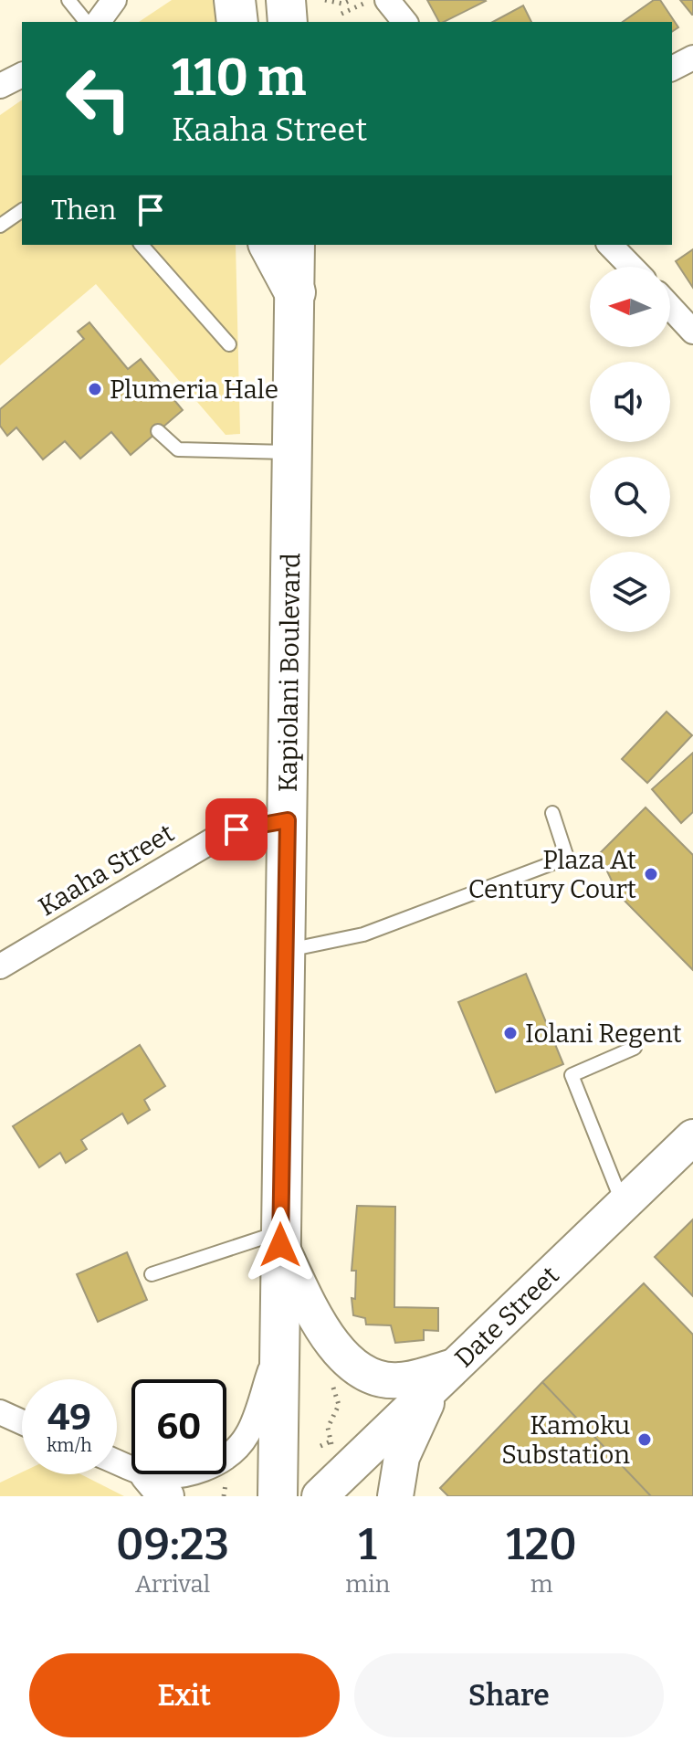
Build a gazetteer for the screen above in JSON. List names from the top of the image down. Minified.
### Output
{"streets":{"main road":["Kapiolani Boulevard"],"street":["Kaaha Street","Date Street"]},"crossings":[["Kapiolani Boulevard","Kaaha Street"]],"places":["Plumeria Hale","Plaza At Century Court","Iolani Regent","Kamoku Substation"],"north":"left","page":{"turn":["110 m","Kaaha Street"],"then":"Then","speed":"49 km/h","limit":"60","eta":["09:23","Arrival","1","min","120","m"],"buttons":["Exit","Share"]}}
